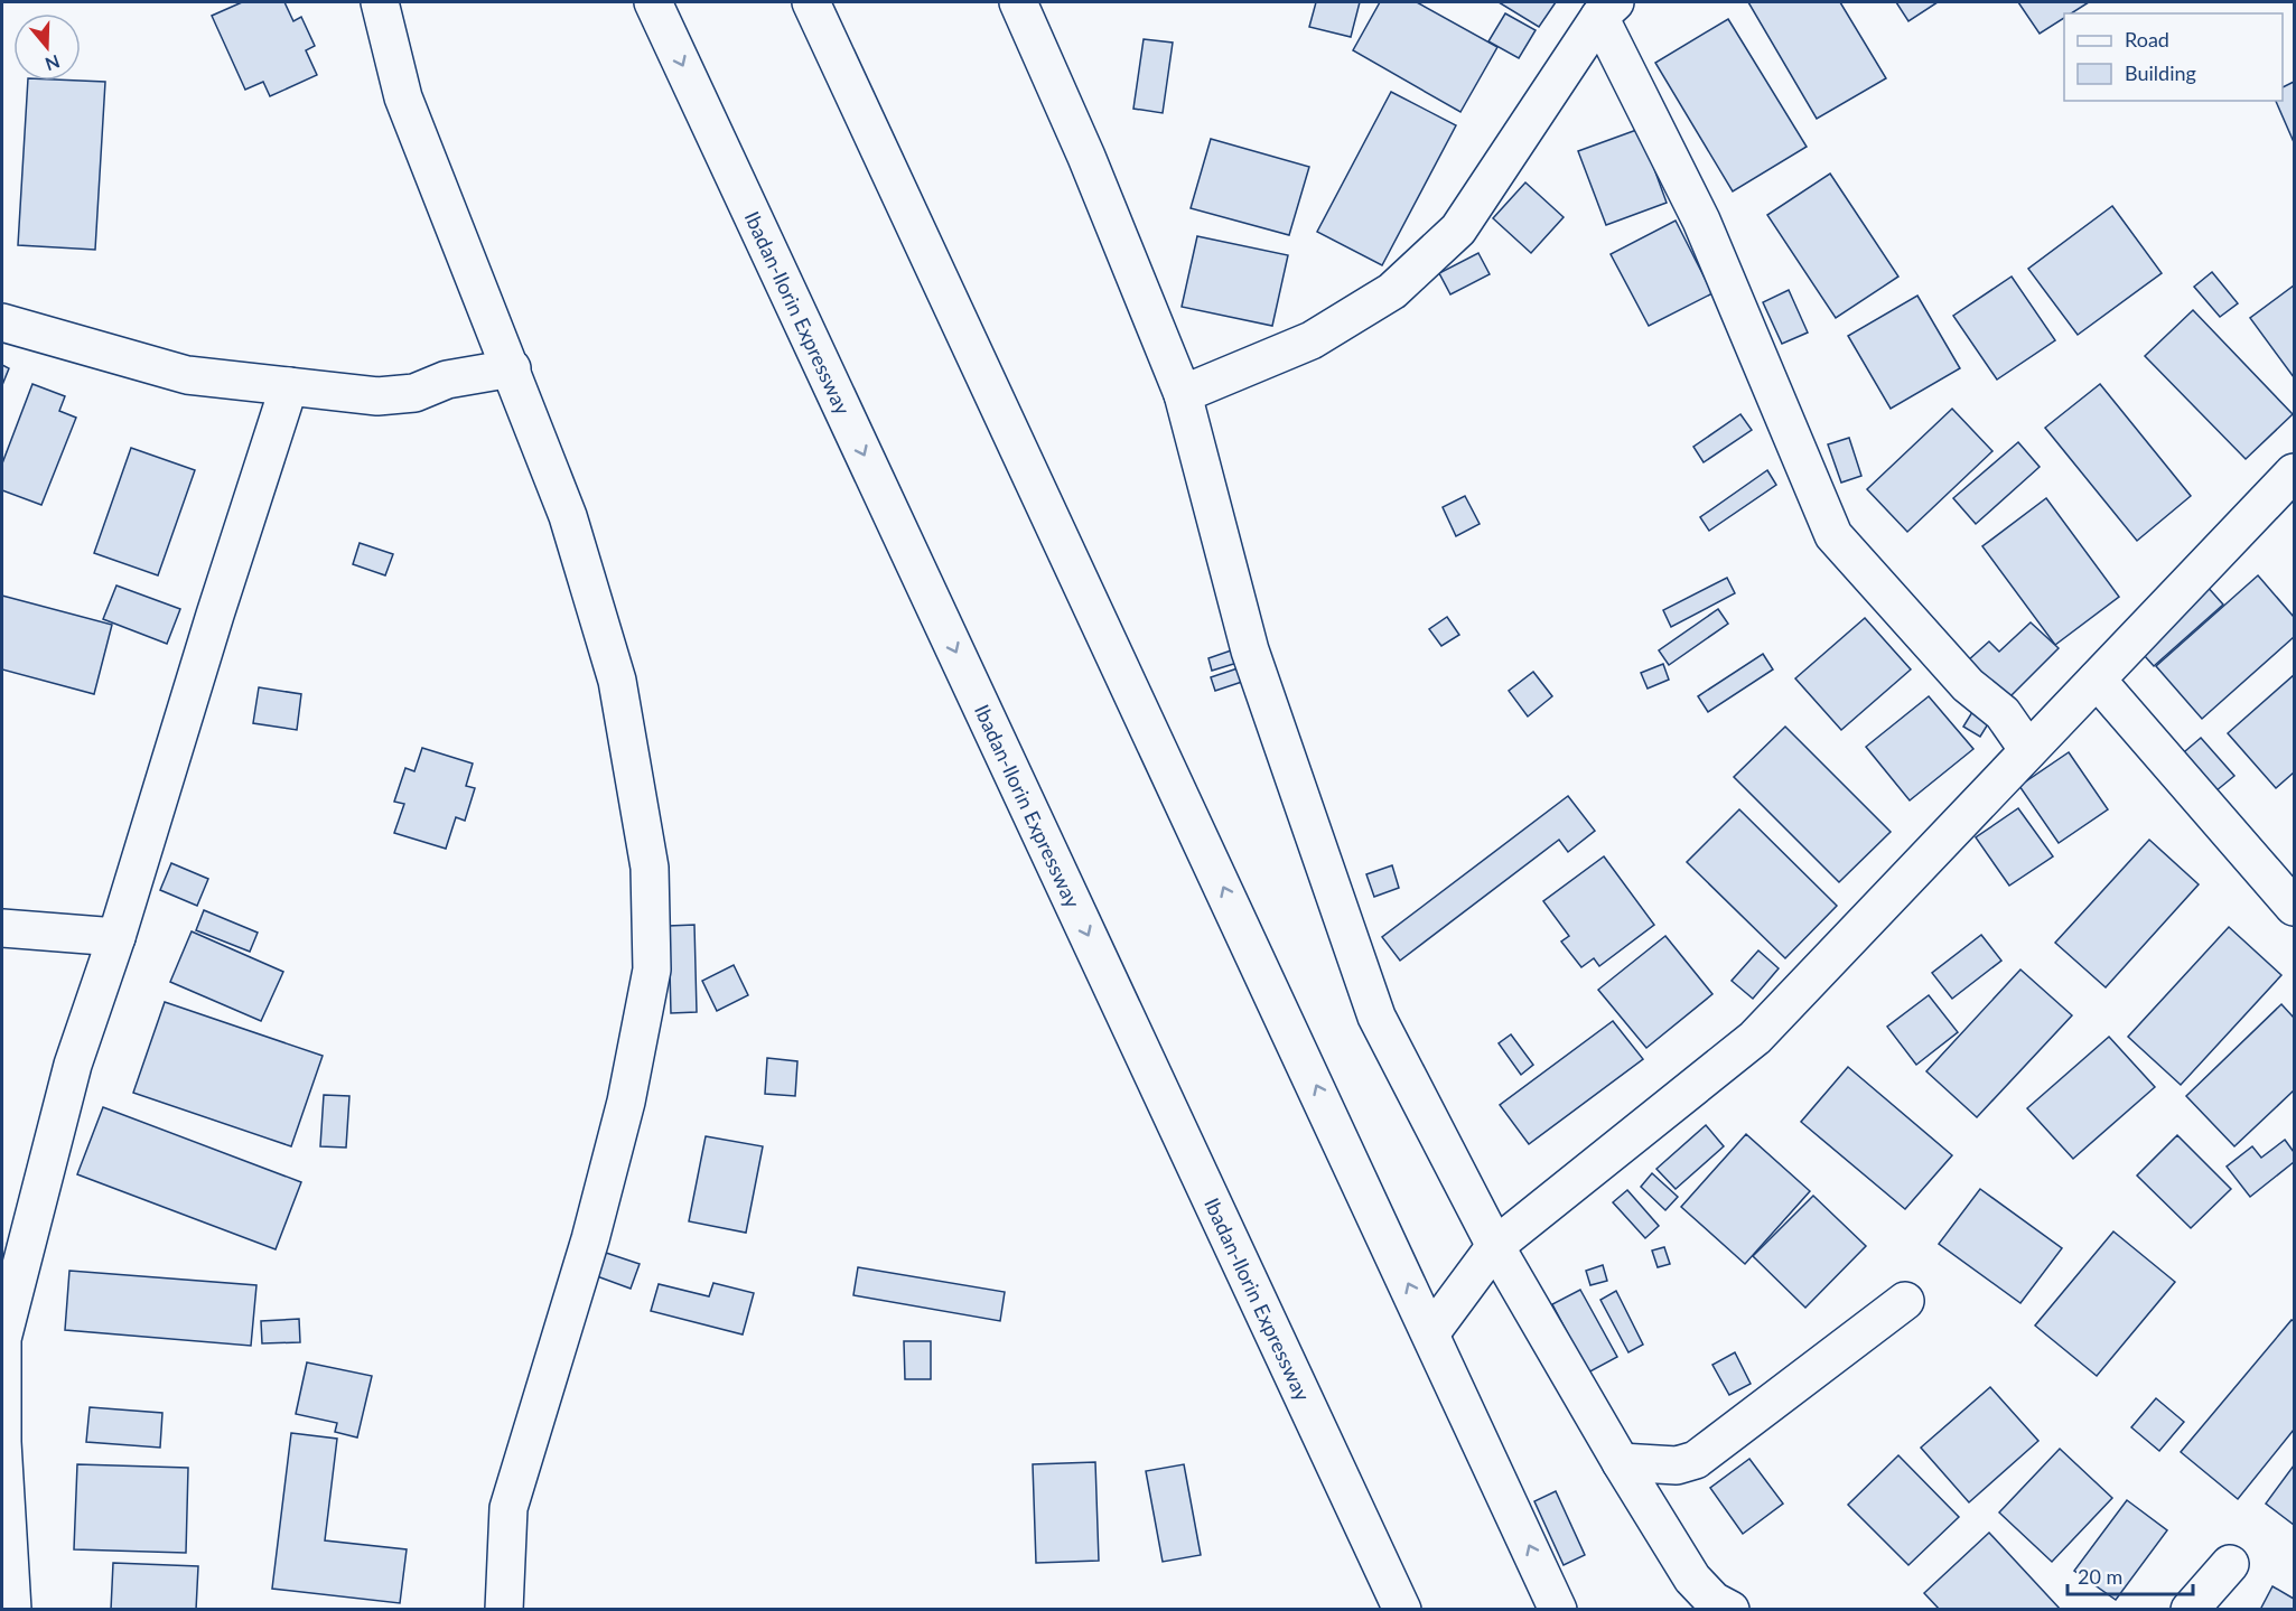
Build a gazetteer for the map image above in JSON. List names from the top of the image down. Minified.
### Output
{"streets":{"main road":["Ibadan-Ilorin Expressway"]},"legend":["Road","Building"],"scale_bar":"20 m","north":"bottom"}
